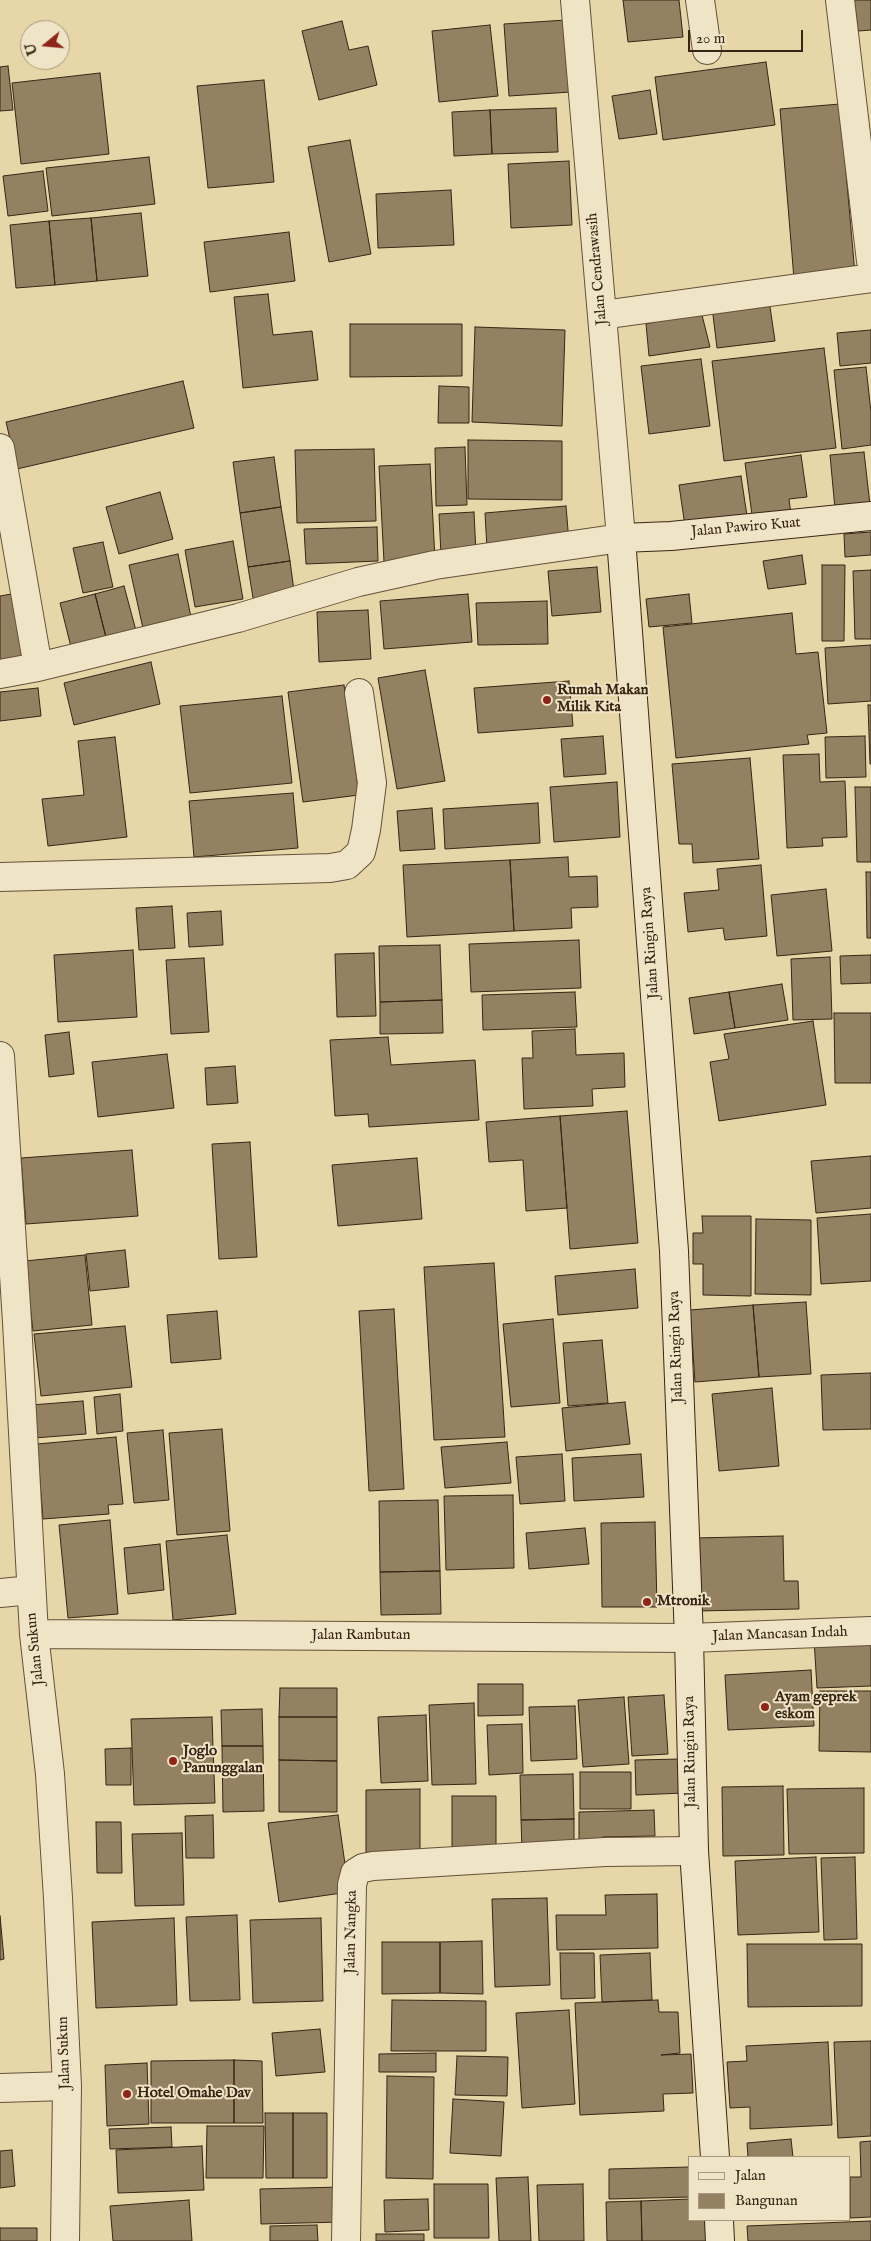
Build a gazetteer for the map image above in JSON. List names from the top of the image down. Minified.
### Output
{"streets":{"street":["Jalan Cendrawasih","Jalan Pawiro Kuat","Jalan Ringin Raya","Jalan Mancasan Indah","Jalan Rambutan","Jalan Sukun","Jalan Nangka"]},"crossings":[["Jalan Cendrawasih","Jalan Pawiro Kuat"],["Jalan Cendrawasih","Jalan Ringin Raya"],["Jalan Pawiro Kuat","Jalan Ringin Raya"],["Jalan Ringin Raya","Jalan Mancasan Indah"],["Jalan Ringin Raya","Jalan Rambutan"],["Jalan Ringin Raya","Jalan Nangka"],["Jalan Mancasan Indah","Jalan Rambutan"],["Jalan Rambutan","Jalan Sukun"]],"places":["Rumah Makan Milik Kita","Mtronik","Ayam geprek eskom","Joglo Panunggalan","Hotel Omahe Dav"],"legend":["Jalan","Bangunan"],"scale_bar":"20 m","north":"left"}
